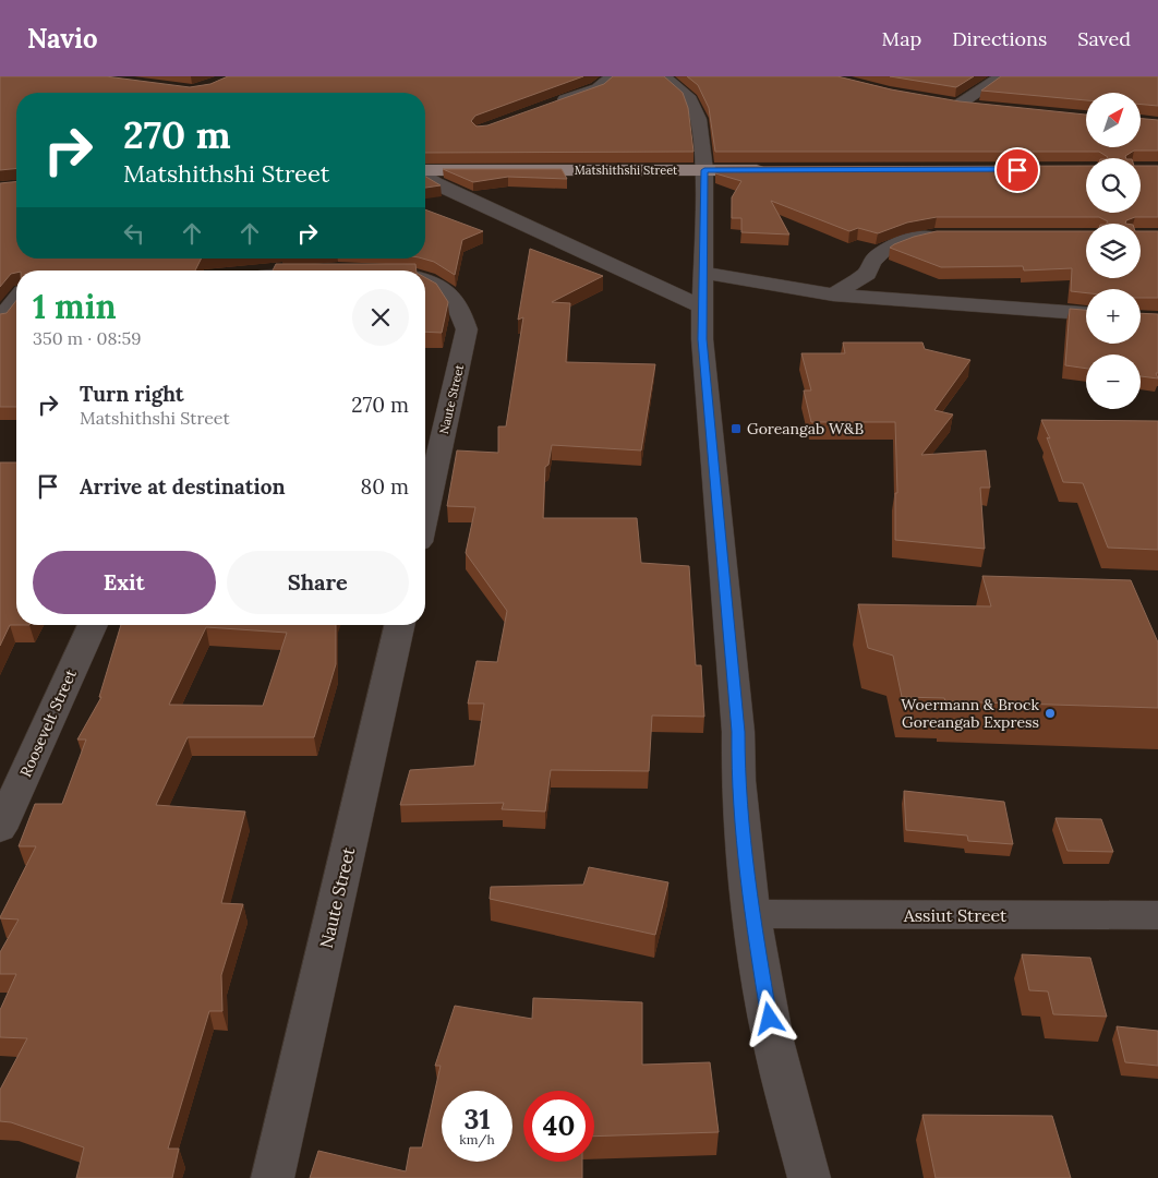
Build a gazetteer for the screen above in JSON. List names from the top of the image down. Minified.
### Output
{"streets":{"main road":["Matshithshi Street"],"street":["Naute Street","Roosevelt Street","Assiut Street"]},"places":{"transit":["Goreangab W&B"],"other":["Woermann & Brock Goreangab Express"]},"north":"top right","page":{"header":"Navio","nav":["Map","Directions","Saved"],"map_buttons":["+","−"],"turn":["270 m","Matshithshi Street"],"heading":["1 min","350 m · 08:59"],"list":[{"name":"Turn right","note":"Matshithshi Street","value":"270 m"},{"name":"Arrive at destination","value":"80 m"}],"buttons":["Exit","Share"],"speed":"31 km/h","limit":"40"}}
